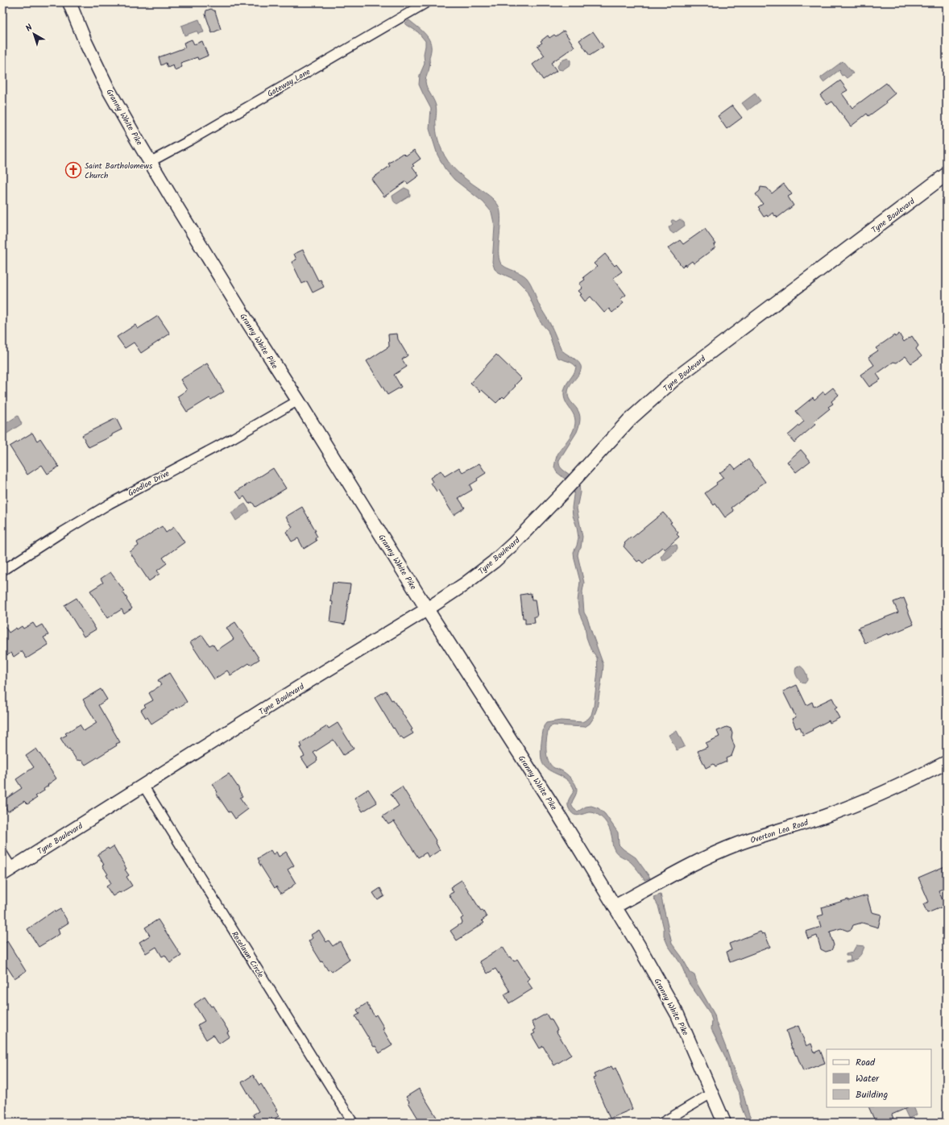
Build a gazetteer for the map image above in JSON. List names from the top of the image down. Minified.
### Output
{"streets":{"street":["Gateway Lane","Granny White Pike","Tyne Boulevard","Goodloe Drive","Overton Lea Road","Roselawn Circle"]},"crossings":[["Gateway Lane","Granny White Pike"],["Granny White Pike","Tyne Boulevard"],["Granny White Pike","Goodloe Drive"],["Granny White Pike","Overton Lea Road"],["Tyne Boulevard","Roselawn Circle"]],"places":{"church":["Saint Bartholomews Church"]},"legend":["Road","Water","Building"],"north":"top left"}
